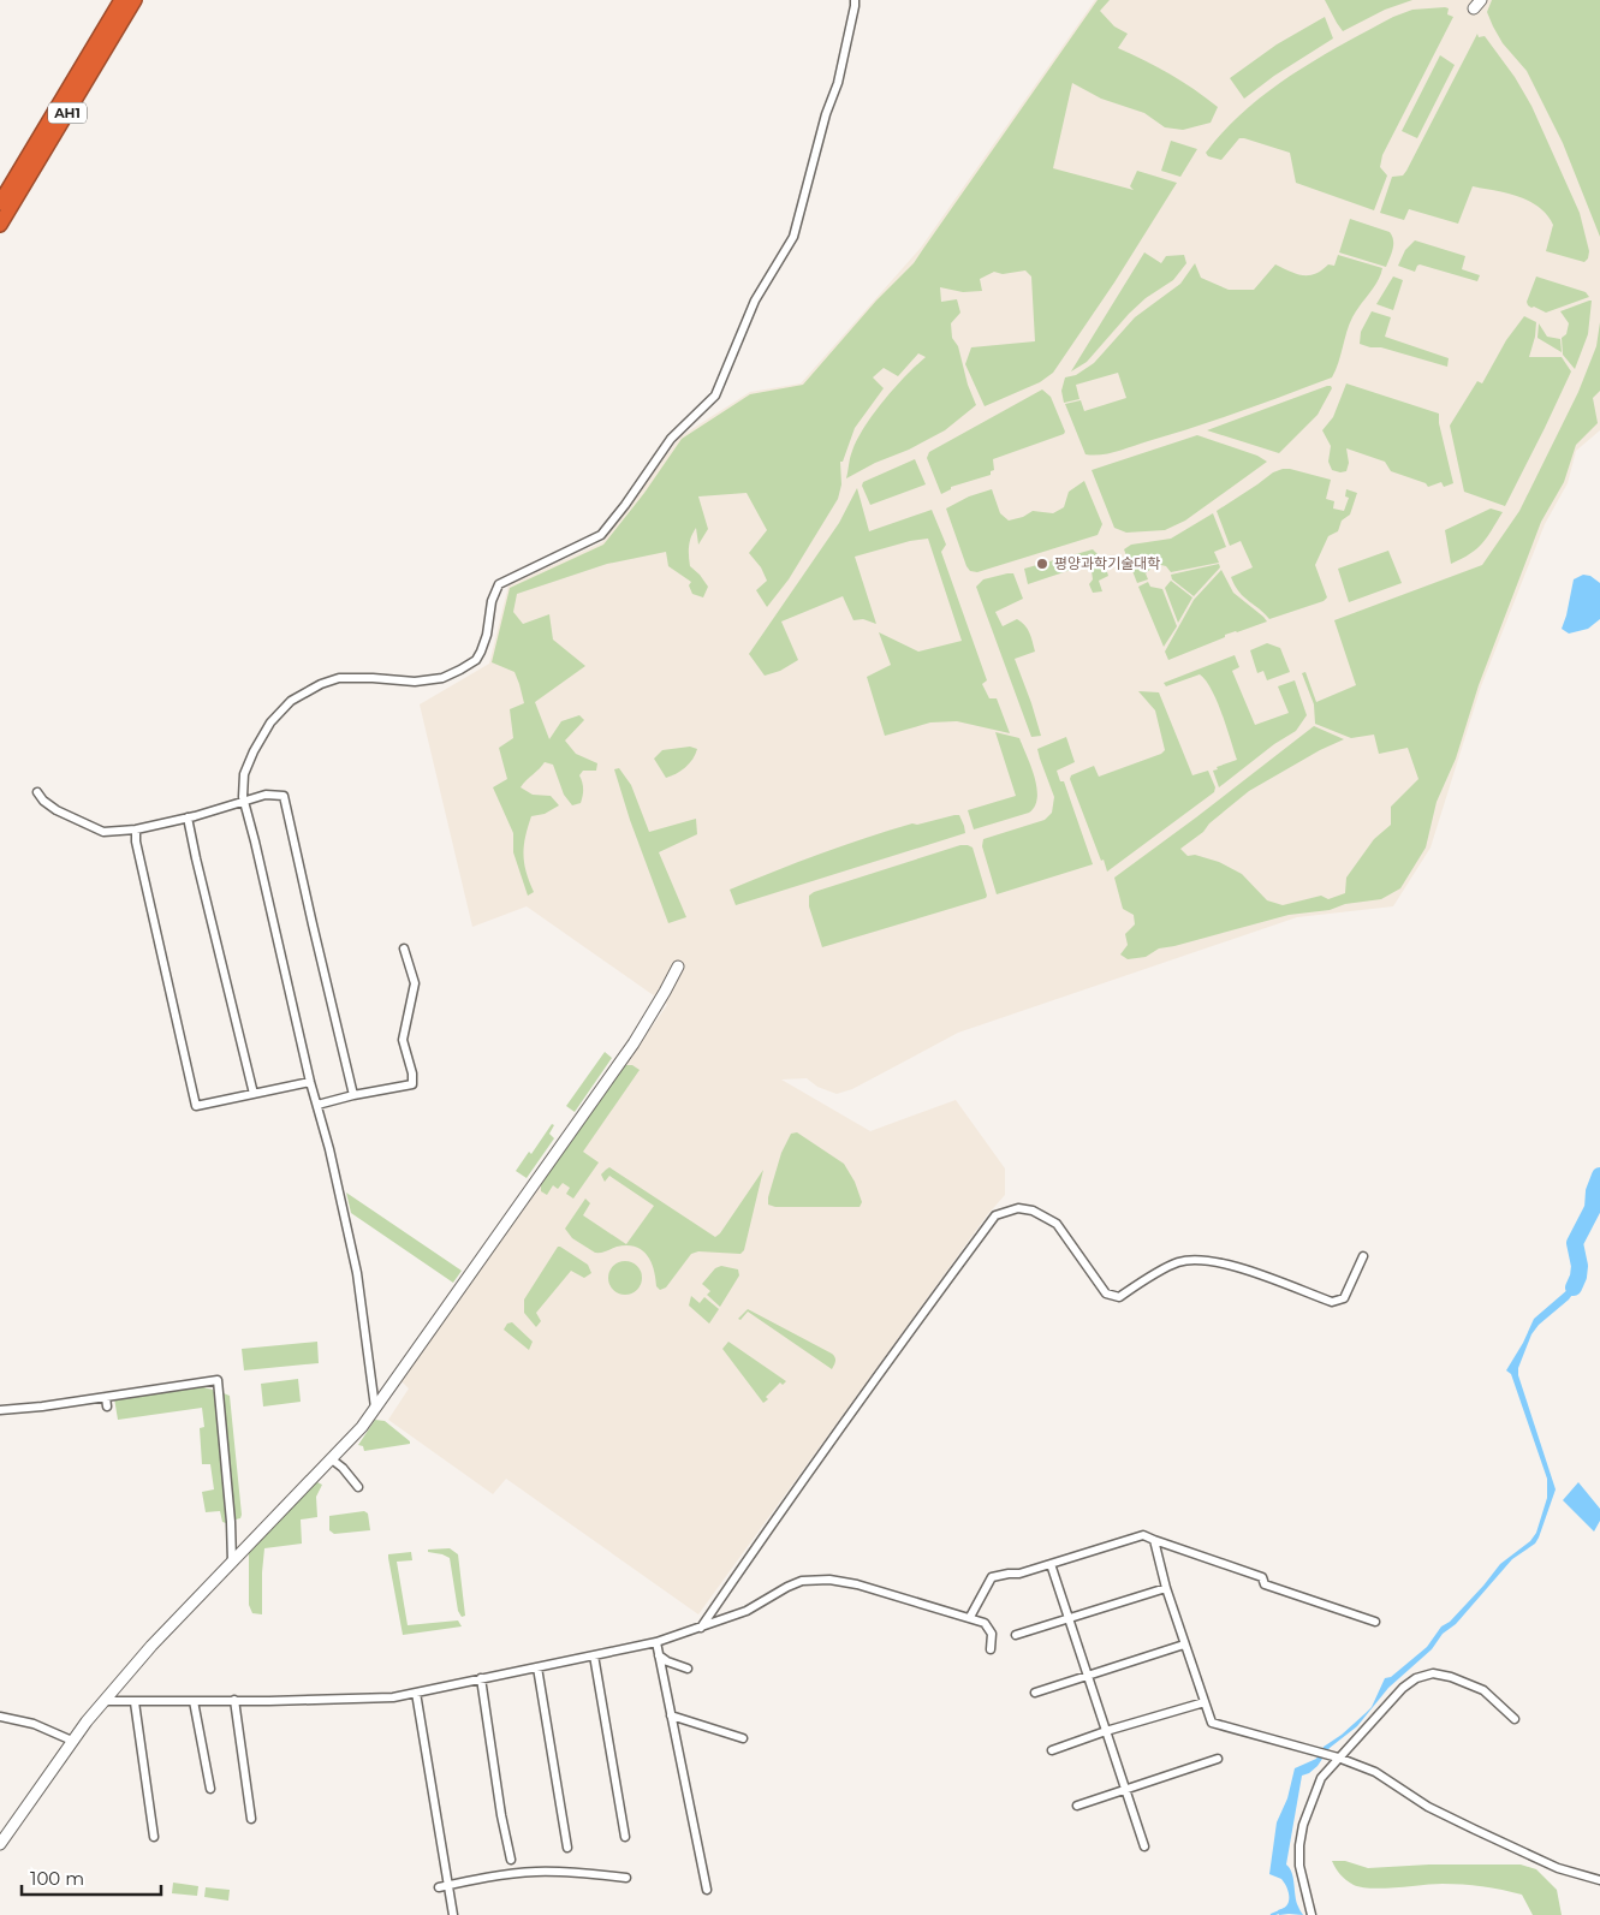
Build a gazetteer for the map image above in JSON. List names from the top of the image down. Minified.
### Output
{"streets":{"highway":["AH1"]},"places":["평양과학기술대학"],"scale_bar":"100 m"}
